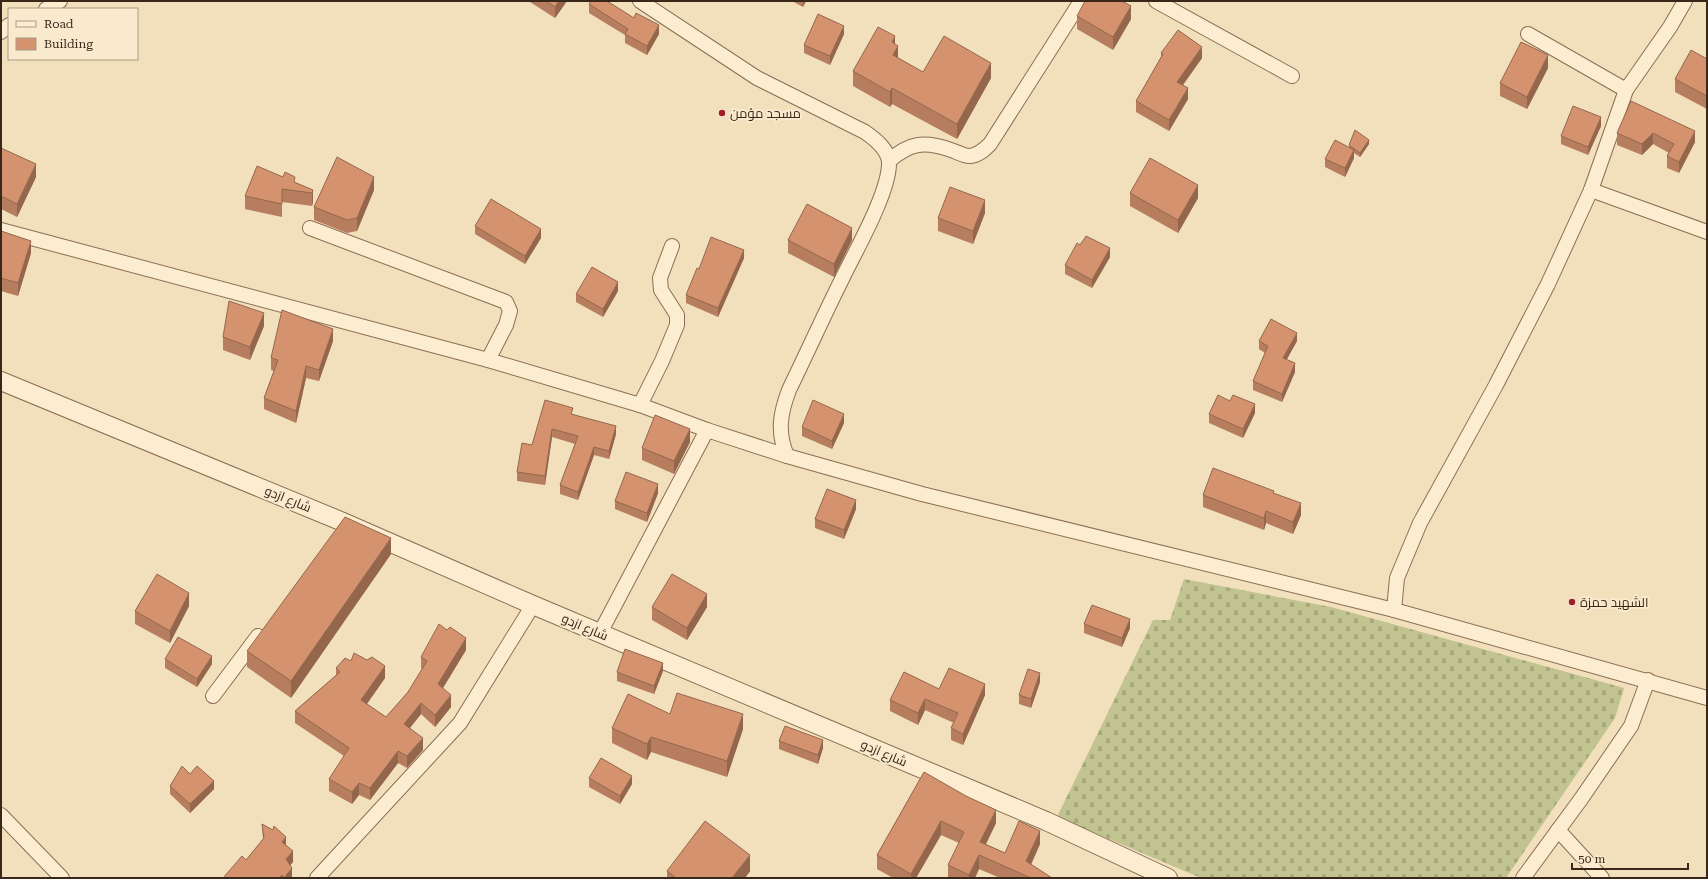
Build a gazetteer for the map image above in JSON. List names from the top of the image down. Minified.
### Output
{"streets":{"street":["شارع ازدو"]},"places":["مسجد مؤمن","الشهيد حمزة"],"legend":["Road","Building"],"scale_bar":"50 m"}
